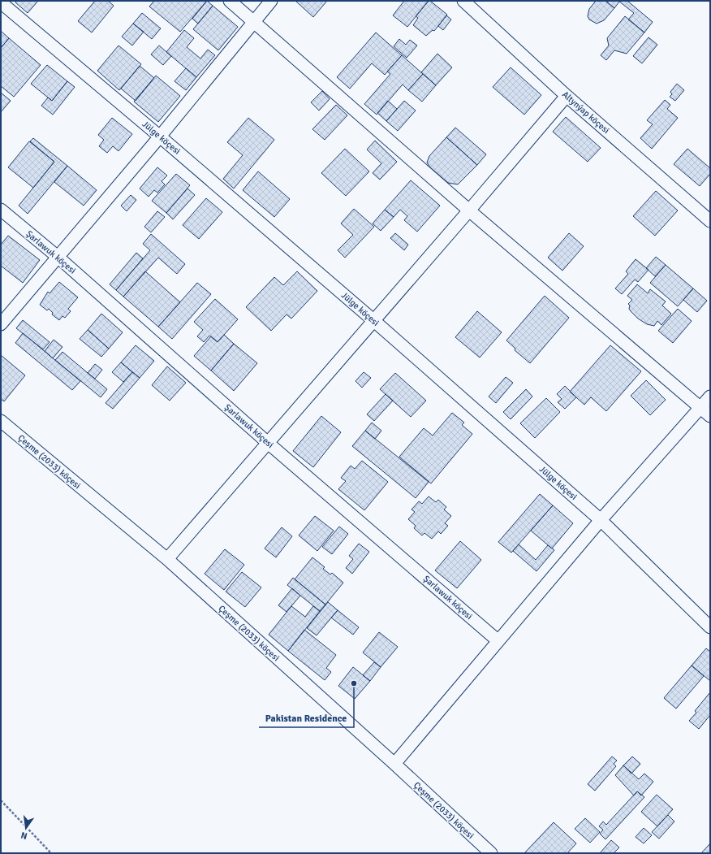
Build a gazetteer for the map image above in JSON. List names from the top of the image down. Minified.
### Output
{"streets":{"street":["Altynýap köçesi","Jülge köçesi","Şarlawuk köçesi","Çeşme (2033) köçesi"]},"places":["Pakistan Residence"],"north":"bottom"}
